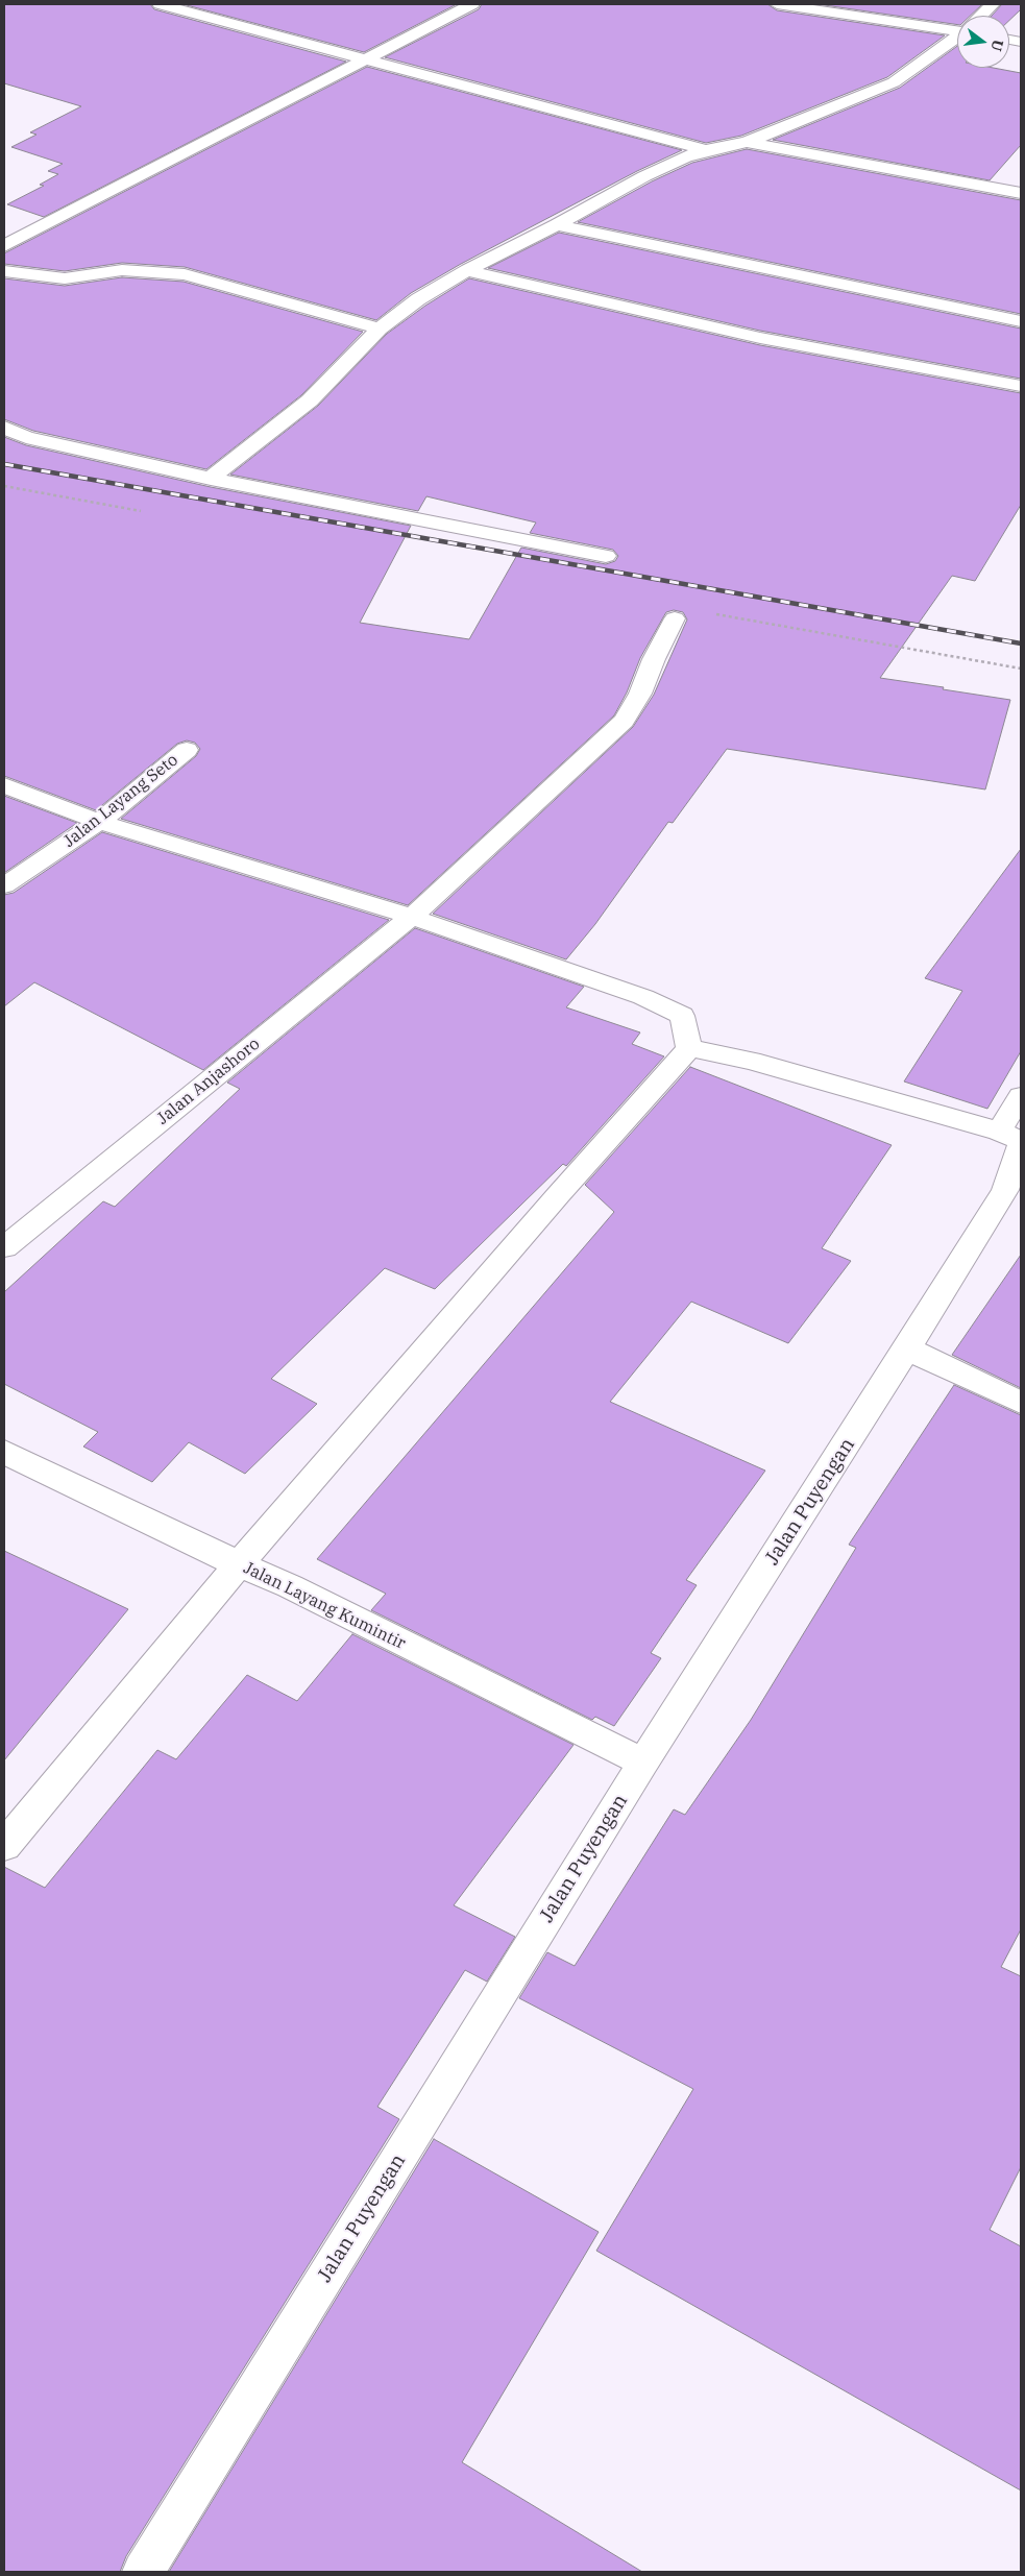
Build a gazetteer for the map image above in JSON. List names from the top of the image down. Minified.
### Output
{"streets":{"street":["Jalan Layang Seto","Jalan Anjashoro","Jalan Puyengan","Jalan Layang Kumintir"]},"crossings":[["Jalan Puyengan","Jalan Layang Kumintir"]],"north":"right"}
